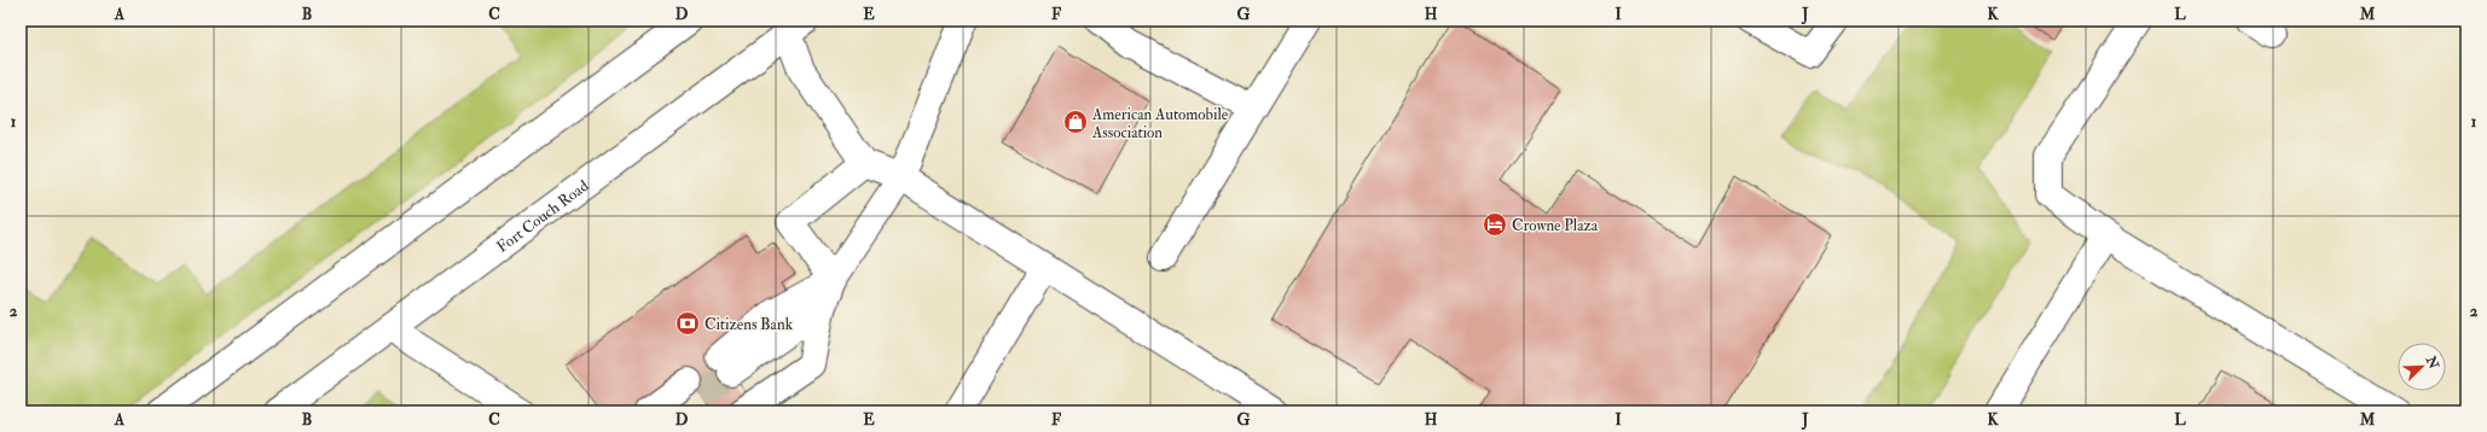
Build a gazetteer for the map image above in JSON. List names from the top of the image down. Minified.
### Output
{"streets":{"street":["Fort Couch Road"]},"places":{"shop":["American Automobile Association"],"hotel":["Crowne Plaza"],"bank":["Citizens Bank"]},"north":"top right","grid":{"columns":["A","B","C","D","E","F","G","H","I","J","K","L","M"],"rows":["1","2"]}}
